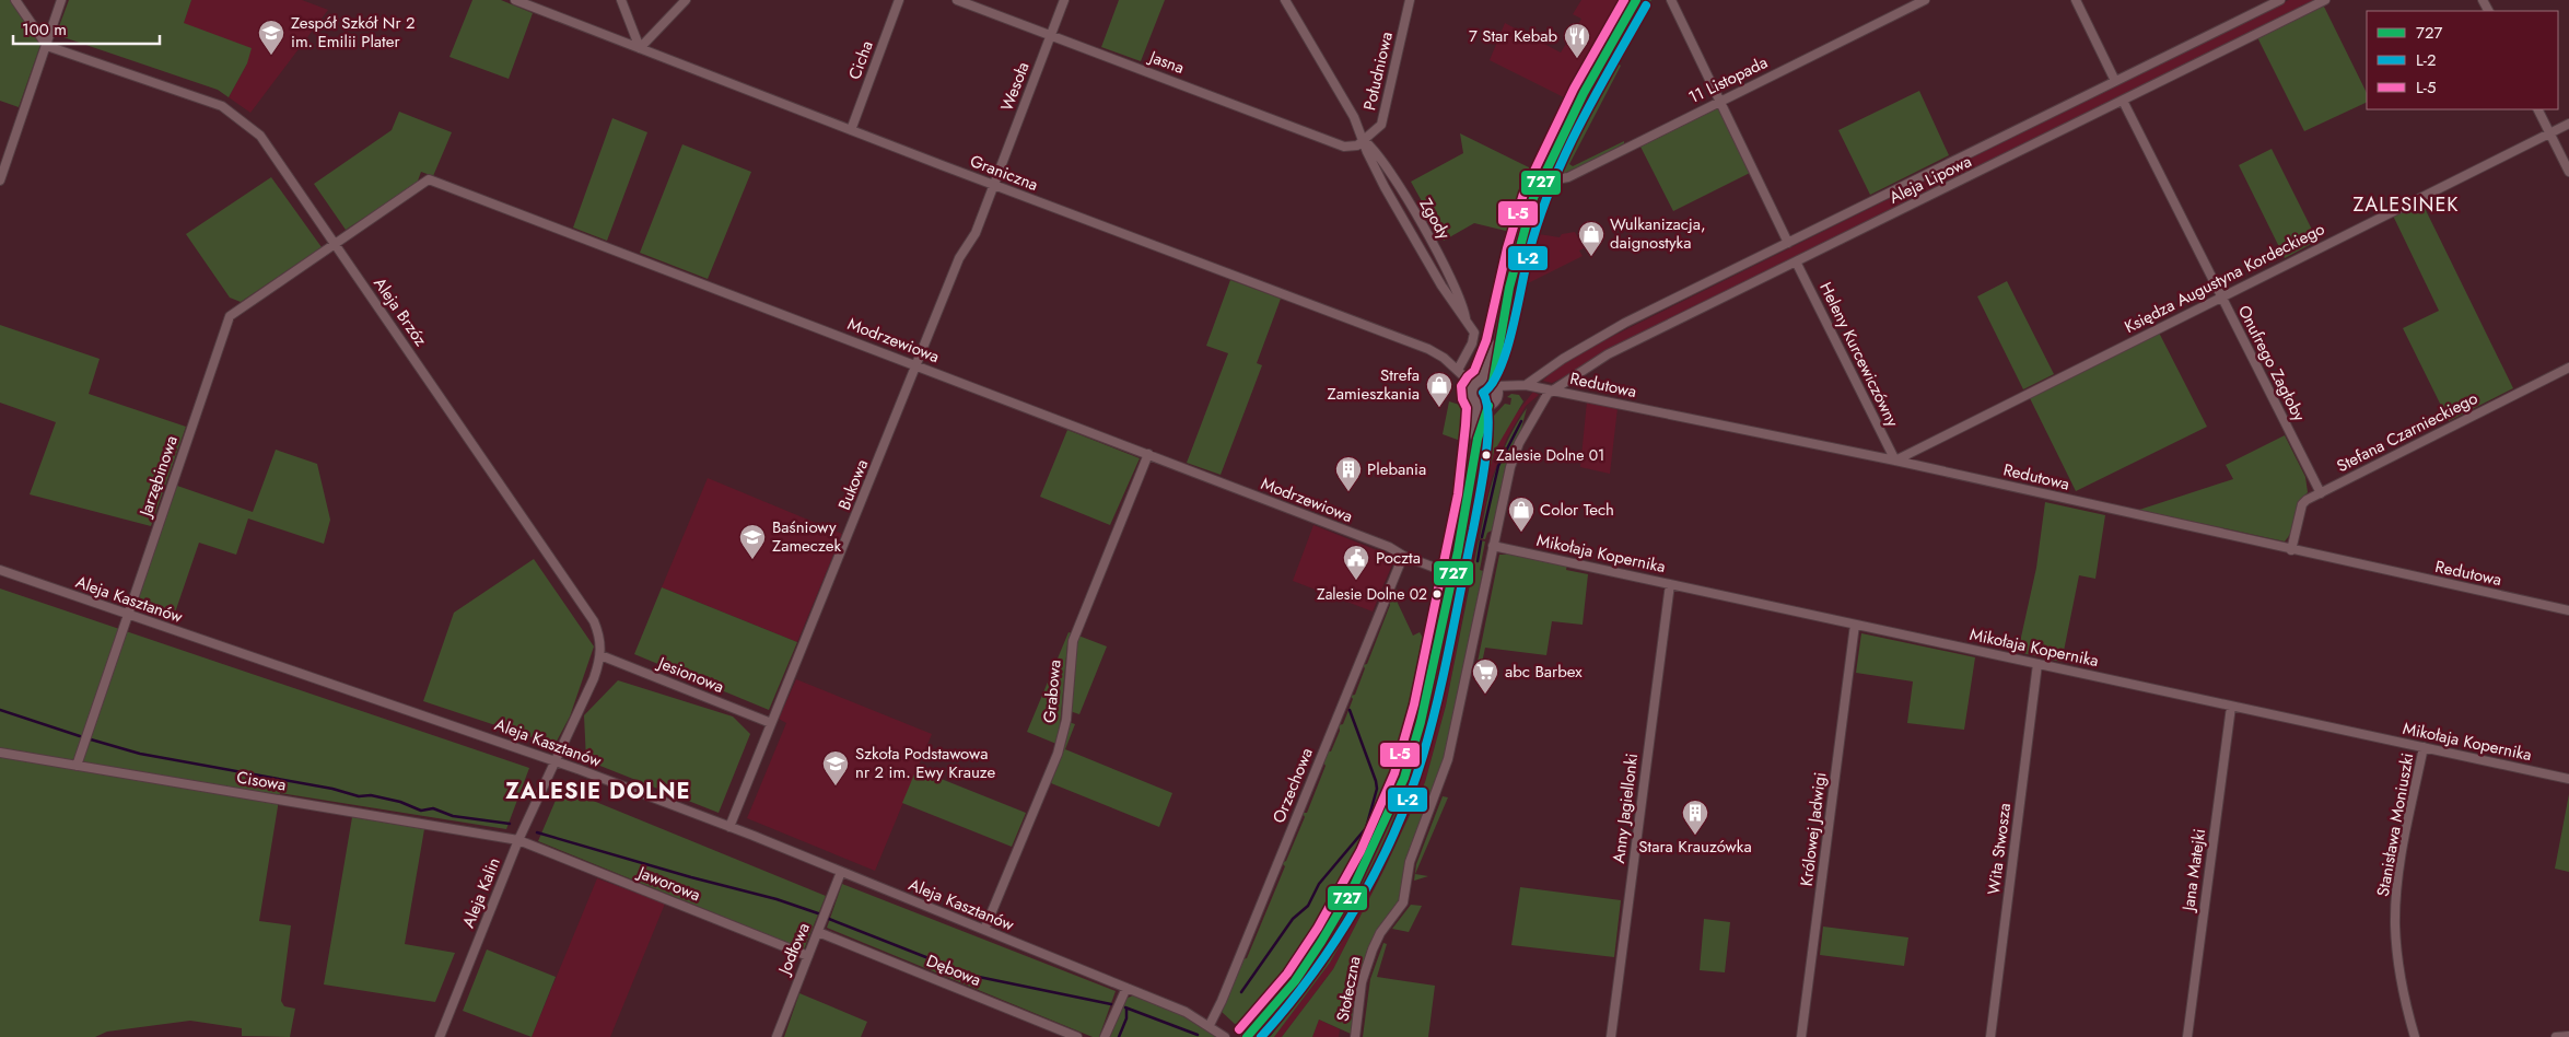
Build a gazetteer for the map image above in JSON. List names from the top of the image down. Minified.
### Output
{"streets":{"street":["Cicha","Jasna","Południowa","11 Listopada","Wesoła","Graniczna","Aleja Lipowa","Zgody","Księdza Augustyna Kordeckiego","Aleja Brzóz","Modrzewiowa","Heleny Kurcewiczówny","Onufrego Zagłoby","Redutowa","Stefana Czarnieckiego","Jarzębinowa","Bukowa","Mikołaja Kopernika","Aleja Kasztanów","Jesionowa","Grabowa","Cisowa","Orzechowa","Anny Jagiellonki","Stanisława Moniuszki","Królowej Jadwigi","Wita Stwosza","Jana Matejki","Jaworowa","Aleja Kalin","Jodłowa","Dębowa","Stołeczna"]},"crossings":[["Cicha","Graniczna"],["Jasna","Południowa"],["Jasna","Wesoła"],["Jasna","Zgody"],["Południowa","Zgody"],["Wesoła","Graniczna"],["Wesoła","Bukowa"],["Graniczna","Zgody"],["Graniczna","Redutowa"],["Graniczna","Bukowa"],["Aleja Lipowa","Heleny Kurcewiczówny"],["Aleja Lipowa","Onufrego Zagłoby"],["Aleja Lipowa","Redutowa"],["Aleja Lipowa","Stołeczna"],["Księdza Augustyna Kordeckiego","Heleny Kurcewiczówny"],["Księdza Augustyna Kordeckiego","Onufrego Zagłoby"],["Księdza Augustyna Kordeckiego","Redutowa"],["Aleja Brzóz","Modrzewiowa"],["Aleja Brzóz","Jarzębinowa"],["Aleja Brzóz","Aleja Kasztanów"],["Aleja Brzóz","Jesionowa"],["Aleja Brzóz","Aleja Kalin"],["Modrzewiowa","Jarzębinowa"],["Modrzewiowa","Bukowa"],["Modrzewiowa","Grabowa"],["Modrzewiowa","Orzechowa"],["Heleny Kurcewiczówny","Redutowa"],["Onufrego Zagłoby","Stefana Czarnieckiego"],["Redutowa","Stefana Czarnieckiego"],["Redutowa","Stołeczna"],["Jarzębinowa","Aleja Kasztanów"],["Jarzębinowa","Cisowa"],["Bukowa","Aleja Kasztanów"],["Bukowa","Jesionowa"],["Mikołaja Kopernika","Anny Jagiellonki"],["Mikołaja Kopernika","Stanisława Moniuszki"],["Mikołaja Kopernika","Królowej Jadwigi"],["Mikołaja Kopernika","Wita Stwosza"],["Mikołaja Kopernika","Jana Matejki"],["Mikołaja Kopernika","Stołeczna"],["Aleja Kasztanów","Grabowa"],["Aleja Kasztanów","Orzechowa"],["Aleja Kasztanów","Aleja Kalin"],["Aleja Kasztanów","Jodłowa"],["Cisowa","Jaworowa"],["Cisowa","Aleja Kalin"],["Jaworowa","Aleja Kalin"],["Jaworowa","Jodłowa"],["Jodłowa","Dębowa"]],"districts":["ZALESINEK","ZALESIE DOLNE"],"places":{"school or university":["Zespół Szkół Nr 2 im. Emilii Plater","Baśniowy Zameczek","Szkoła Podstawowa nr 2 im. Ewy Krauze"],"restaurant":["7 Star Kebab"],"shop":["Wulkanizacja, daignostyka","Strefa Zamieszkania","Color Tech"],"other":["Zalesie Dolne 01","Zalesie Dolne 02"],"building":["Plebania","Stara Krauzówka"],"public building":["Poczta"],"supermarket":["abc Barbex"]},"lines":["transit line 727","transit line L-5","transit line L-2"],"legend":["727","L-2","L-5"],"scale_bar":"100 m"}
